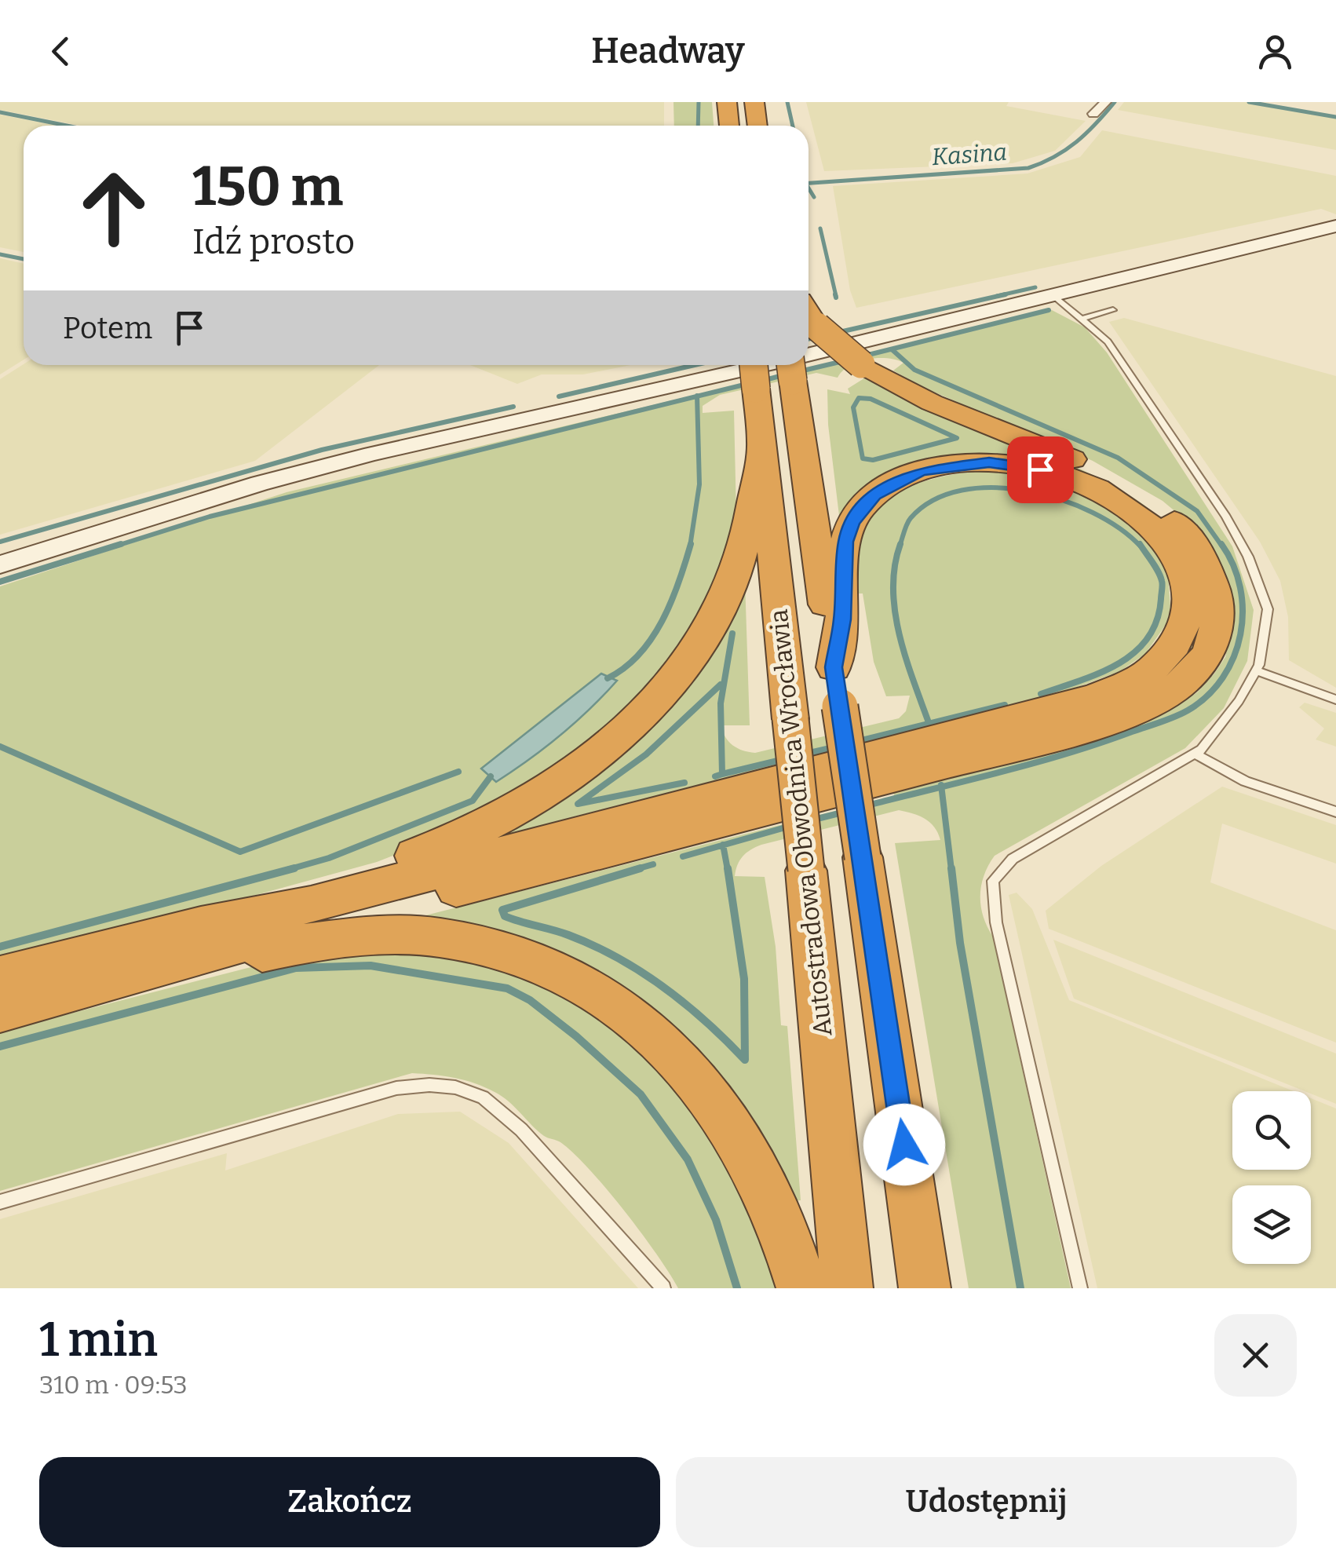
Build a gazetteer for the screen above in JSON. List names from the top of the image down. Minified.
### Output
{"streets":{"highway":["Autostradowa Obwodnica Wrocławia"]},"water":["Kasina"],"page":{"header":"Headway","turn":["150 m","Idź prosto"],"then":"Potem","heading":["1 min","310 m · 09:53"],"buttons":["Zakończ","Udostępnij"]}}
